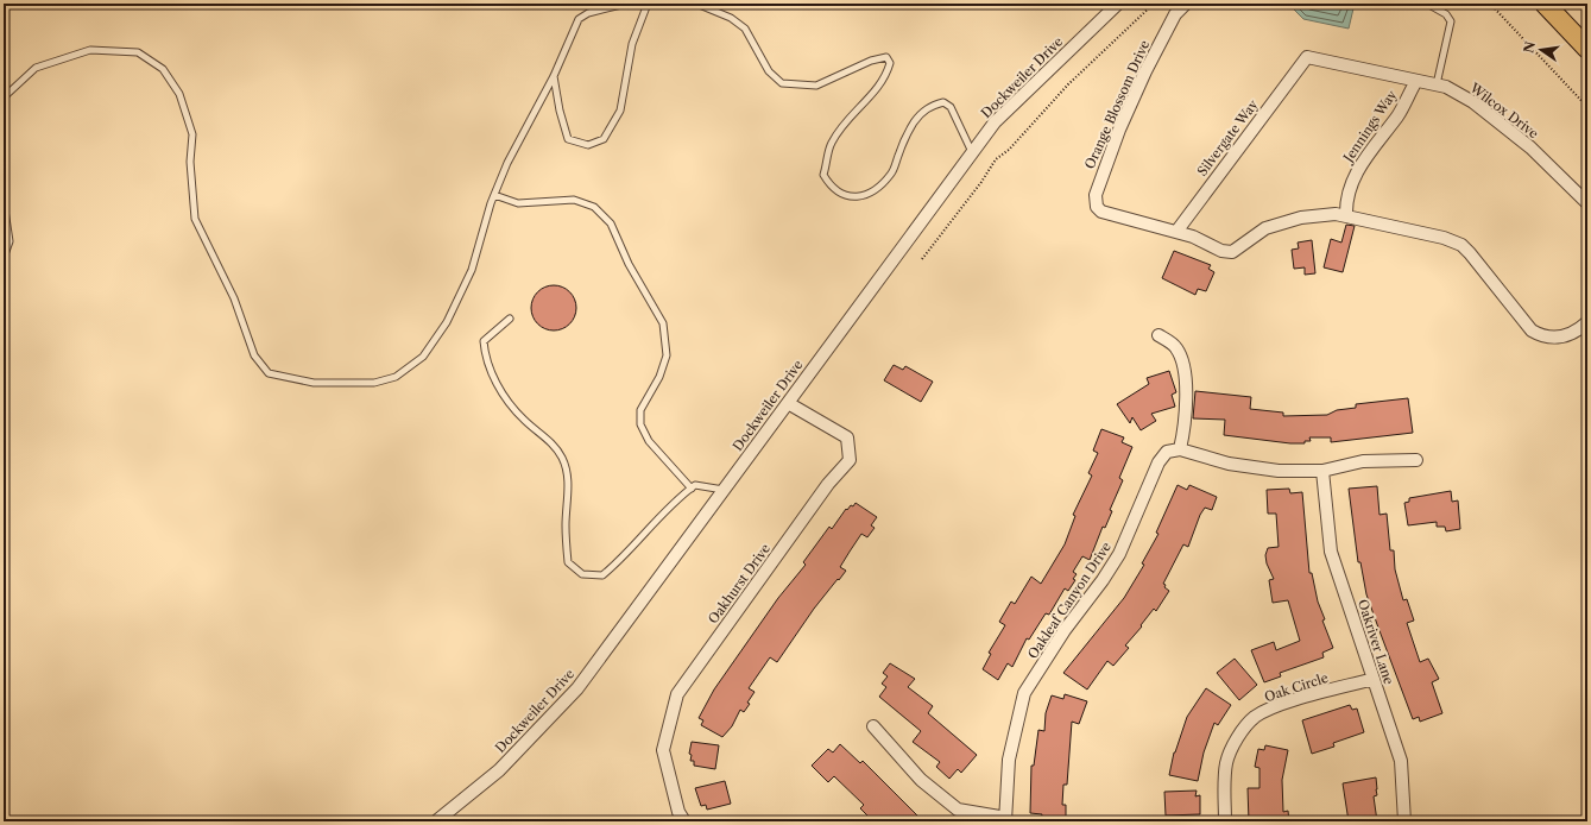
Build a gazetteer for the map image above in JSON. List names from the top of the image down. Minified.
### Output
{"streets":{"street":["Dockweiler Drive","Orange Blossom Drive","Wilcox Drive","Jennings Way","Silvergate Way","Oakhurst Drive","Oakleaf Canyon Drive","Oakriver Lane","Oak Circle"]},"crossings":[["Dockweiler Drive","Oakhurst Drive"],["Orange Blossom Drive","Jennings Way"],["Orange Blossom Drive","Silvergate Way"],["Wilcox Drive","Jennings Way"],["Wilcox Drive","Silvergate Way"],["Oakriver Lane","Oak Circle"]],"north":"left"}
